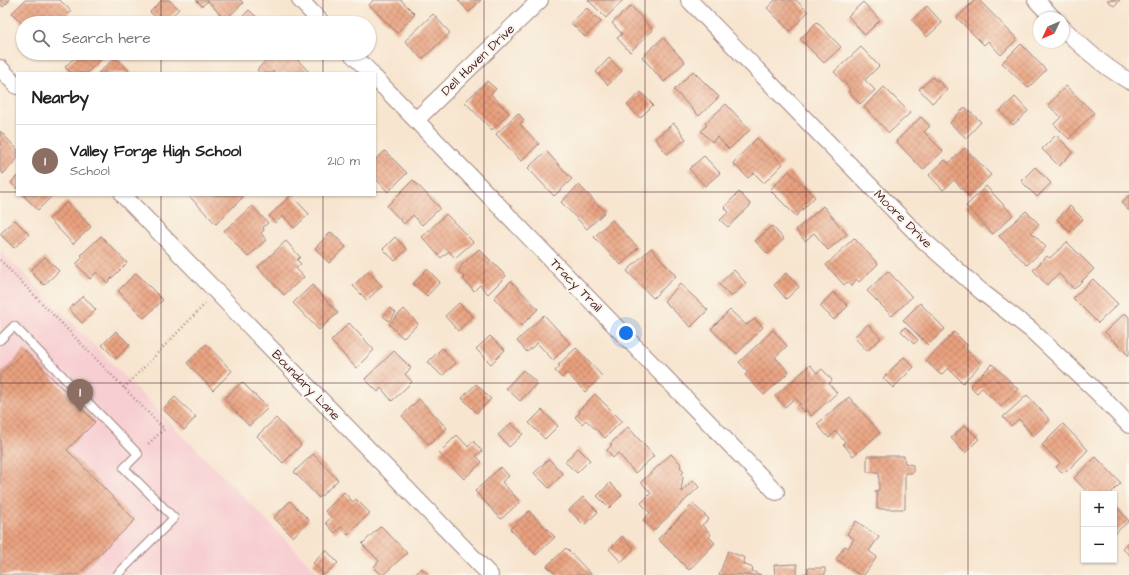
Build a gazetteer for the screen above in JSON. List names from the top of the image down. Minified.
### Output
{"streets":{"street":["Dell Haven Drive","Moore Drive","Tracy Trail","Boundary Lane"]},"crossings":[["Dell Haven Drive","Tracy Trail"]],"north":"bottom left","page":{"search":"Search here","heading":"Nearby","list":[{"mark":"1","name":"Valley Forge High School","note":"School","value":"210 m"}],"pins":"1","map_buttons":["+","−"]}}
